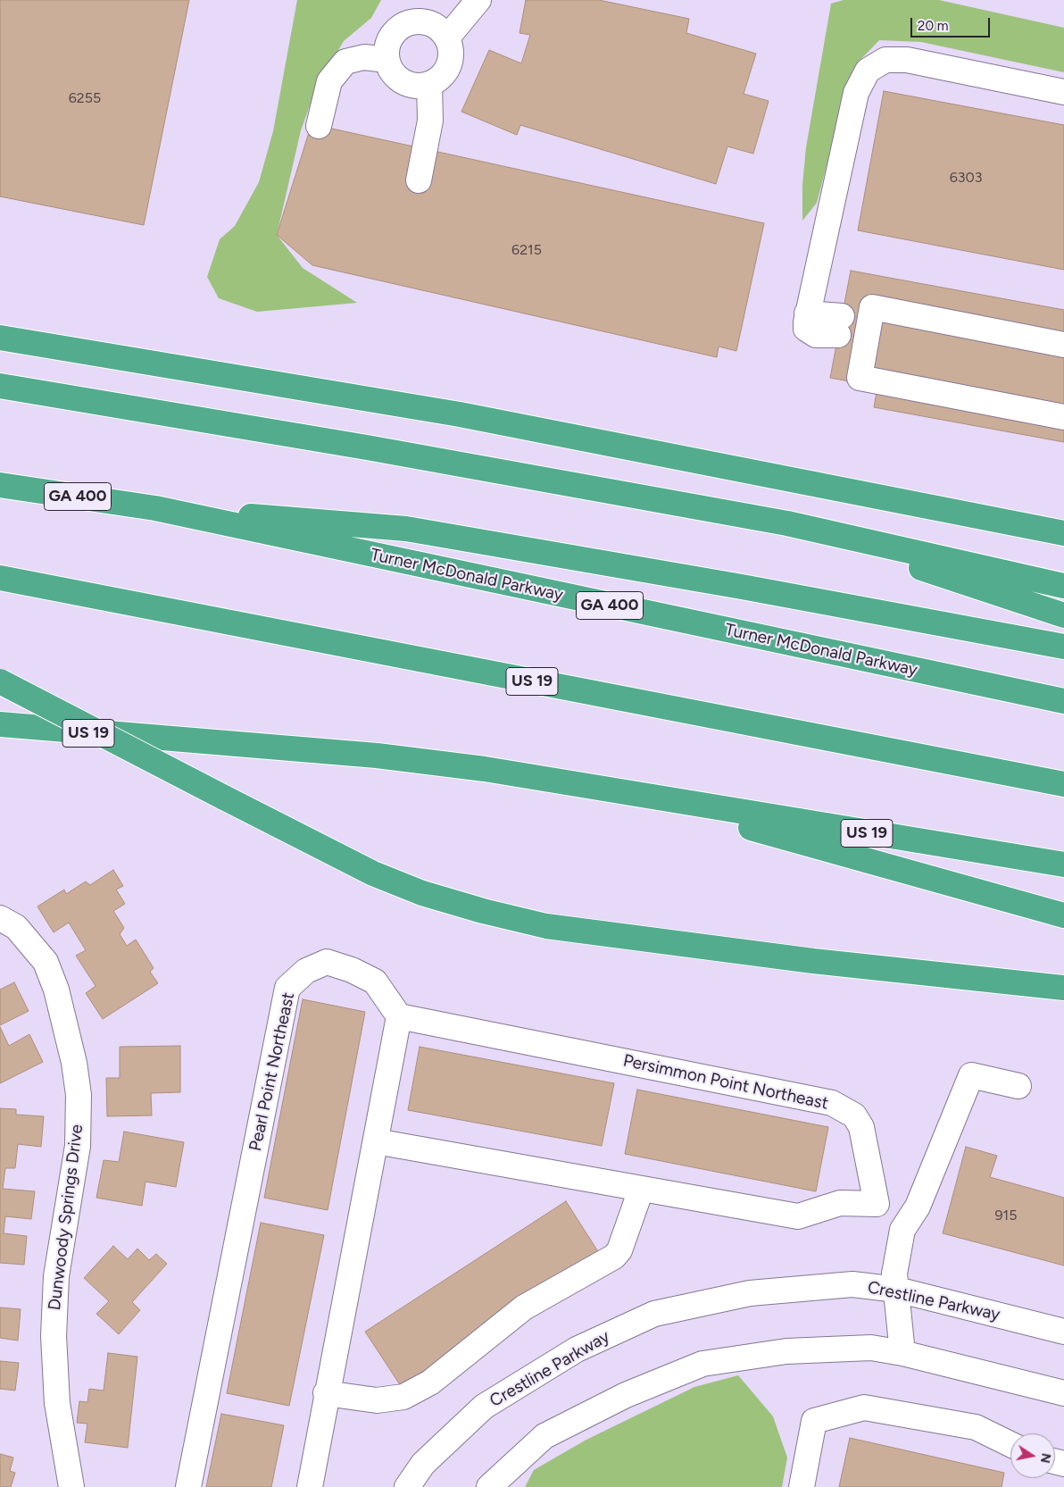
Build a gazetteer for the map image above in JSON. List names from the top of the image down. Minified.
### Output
{"streets":{"highway":["GA 400","Turner McDonald Parkway","US 19"],"street":["Pearl Point Northeast","Persimmon Point Northeast","Dunwoody Springs Drive","Crestline Parkway"]},"crossings":[["Pearl Point Northeast","Persimmon Point Northeast"]],"house_numbers":["6255","6303","6215","915"],"scale_bar":"20 m","north":"right"}
